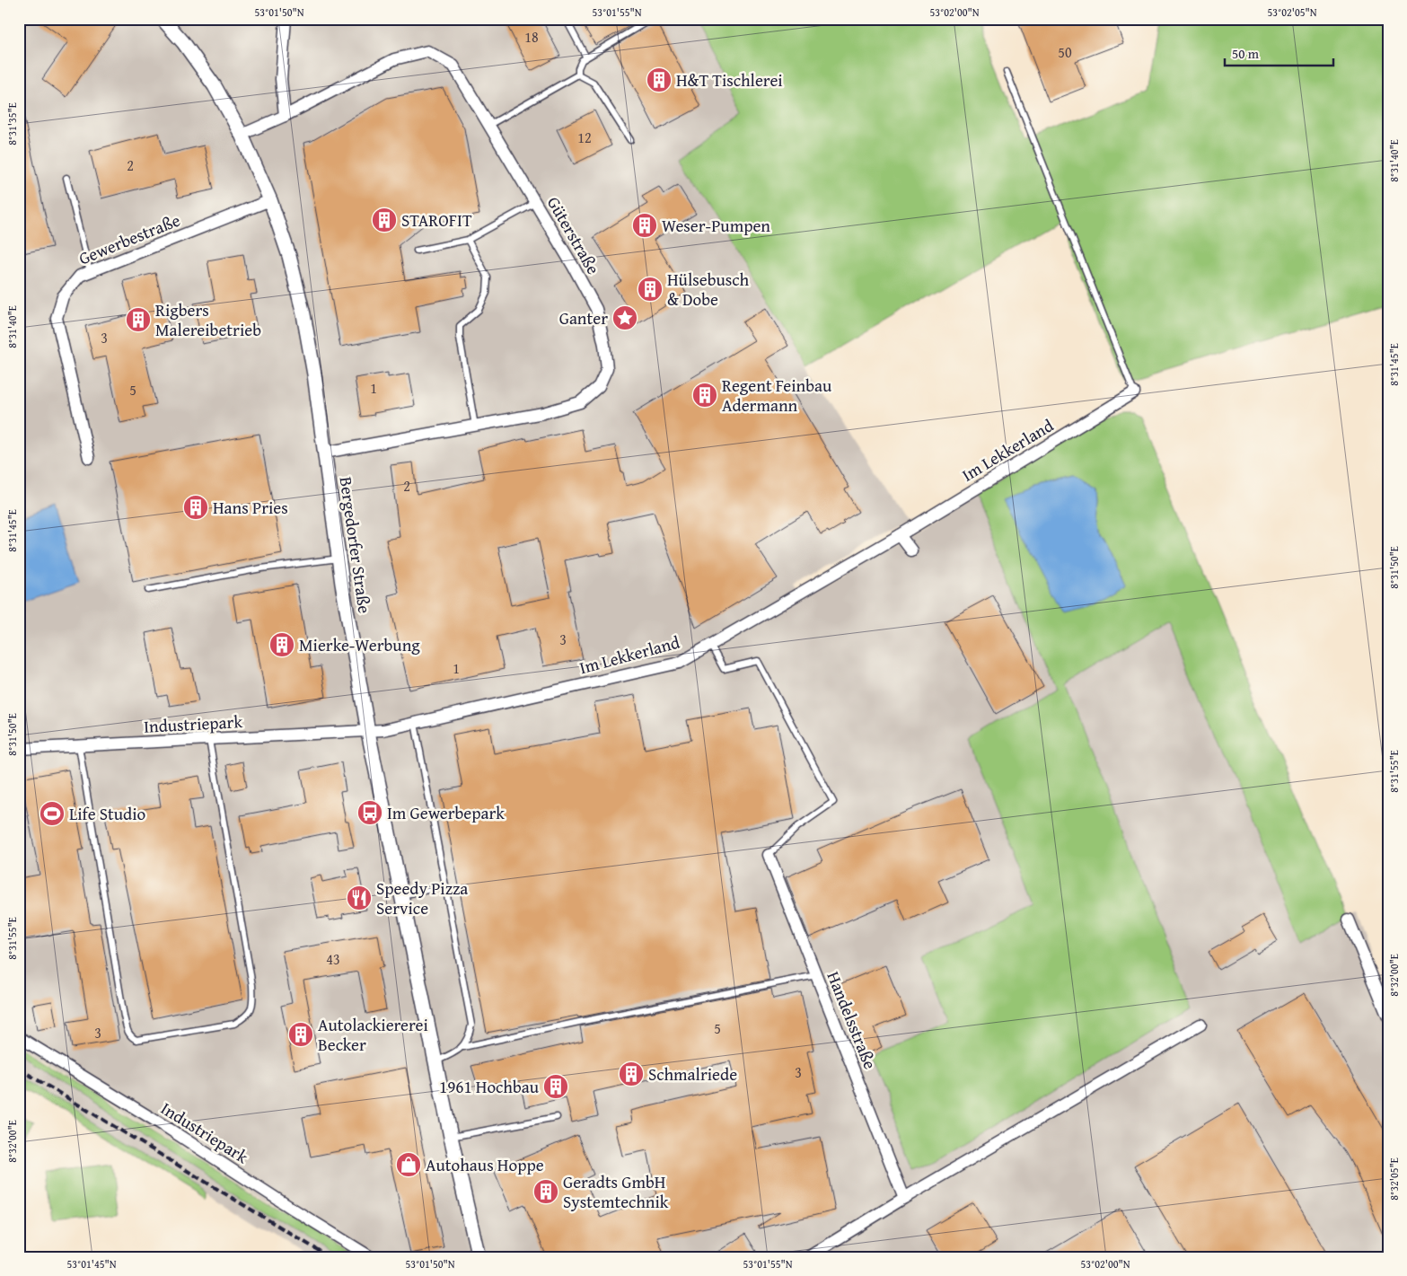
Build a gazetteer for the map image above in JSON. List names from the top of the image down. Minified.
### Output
{"streets":{"street":["Güterstraße","Gewerbestraße","Im Lekkerland","Bergedorfer Straße","Industriepark","Handelsstraße"]},"crossings":[["Güterstraße","Bergedorfer Straße"],["Gewerbestraße","Bergedorfer Straße"],["Im Lekkerland","Bergedorfer Straße"],["Im Lekkerland","Industriepark"],["Bergedorfer Straße","Industriepark"]],"places":{"building":["H&T Tischlerei","STAROFIT","Weser-Pumpen","Hülsebusch & Dobe","Rigbers Malereibetrieb","Regent Feinbau Adermann","Hans Pries","Mierke-Werbung","Autolackiererei Becker","Schmalriede","1961 Hochbau","Geradts GmbH Systemtechnik"],"place":["Ganter"],"bus stop":["Im Gewerbepark"],"sports":["Life Studio"],"restaurant":["Speedy Pizza Service"],"shop":["Autohaus Hoppe"]},"house_numbers":["18","50","12","2","3","1","5","2","3","1","43","5","3","3"],"scale_bar":"50 m","coordinates":["53°01'50\"N","53°01'55\"N","53°02'00\"N","53°02'05\"N","8°31'35\"E","8°31'40\"E","8°31'45\"E","8°31'50\"E","8°31'55\"E","8°32'00\"E","8°32'05\"E","53°01'45\"N"]}
